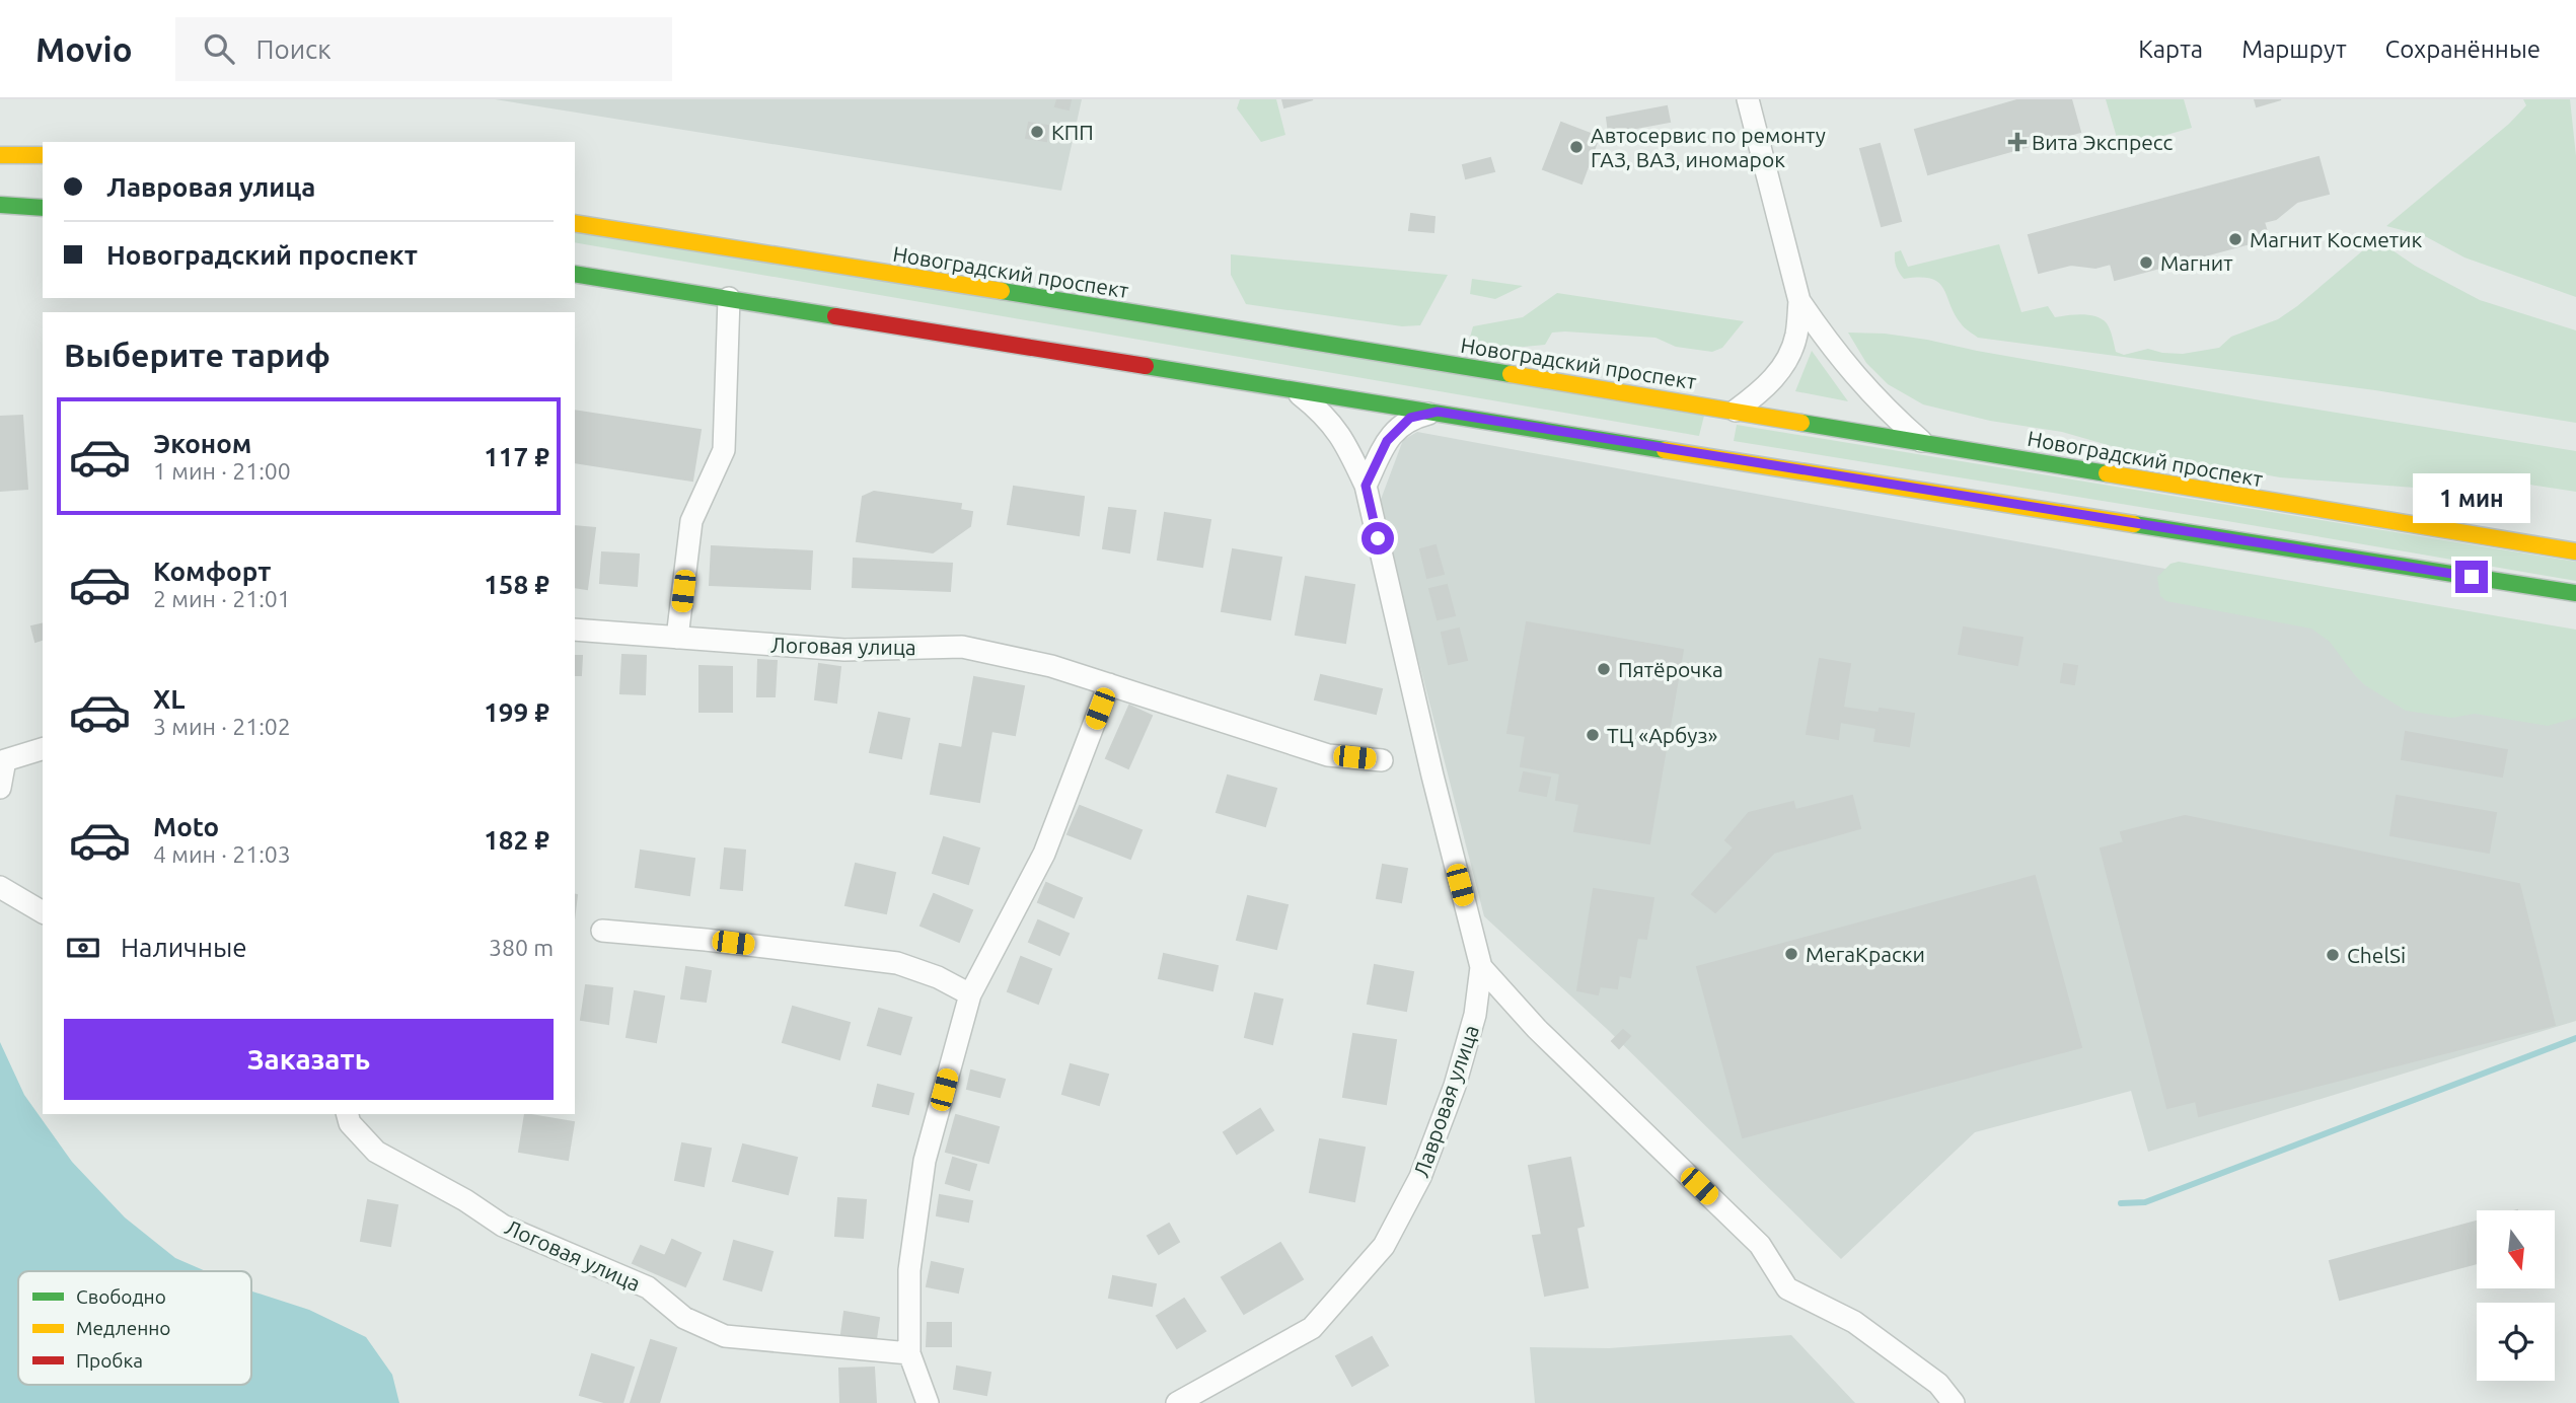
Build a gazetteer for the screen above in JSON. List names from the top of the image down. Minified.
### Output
{"streets":{"main road":["Новоградский проспект"],"street":["Логовая улица","Лавровая улица"]},"places":{"other":["КПП","Автосервис по ремонту ГАЗ, ВАЗ, иномарок","Магнит Косметик","Магнит","Пятёрочка","ТЦ «Арбуз»","МегаКраски","ChelSi"],"health":["Вита Экспресс"]},"legend":["Свободно","Медленно","Пробка"],"north":"bottom","page":{"header":"Movio","search":"Поиск","nav":["Карта","Маршрут","Сохранённые"],"banner":["Лавровая улица","Новоградский проспект"],"heading":"Выберите тариф","list":[{"name":"Эконом","note":"1 мин · 21:00","value":"117 ₽"},{"name":"Комфорт","note":"2 мин · 21:01","value":"158 ₽"},{"name":"XL","note":"3 мин · 21:02","value":"199 ₽"},{"name":"Moto","note":"4 мин · 21:03","value":"182 ₽"}],"bubble":"1 мин","pay":["Наличные","380 m"],"buttons":"Заказать"}}
